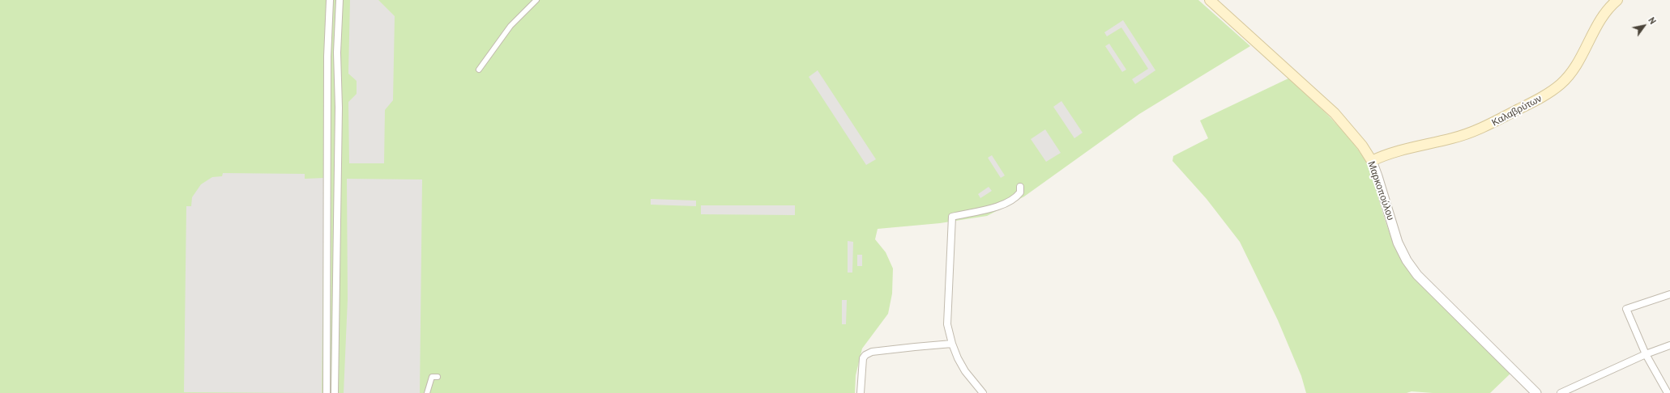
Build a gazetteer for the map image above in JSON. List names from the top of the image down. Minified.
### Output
{"streets":{"main road":["Καλαβρύτων","Μαρκοπούλου"]},"crossings":[["Καλαβρύτων","Μαρκοπούλου"]],"north":"top right"}
